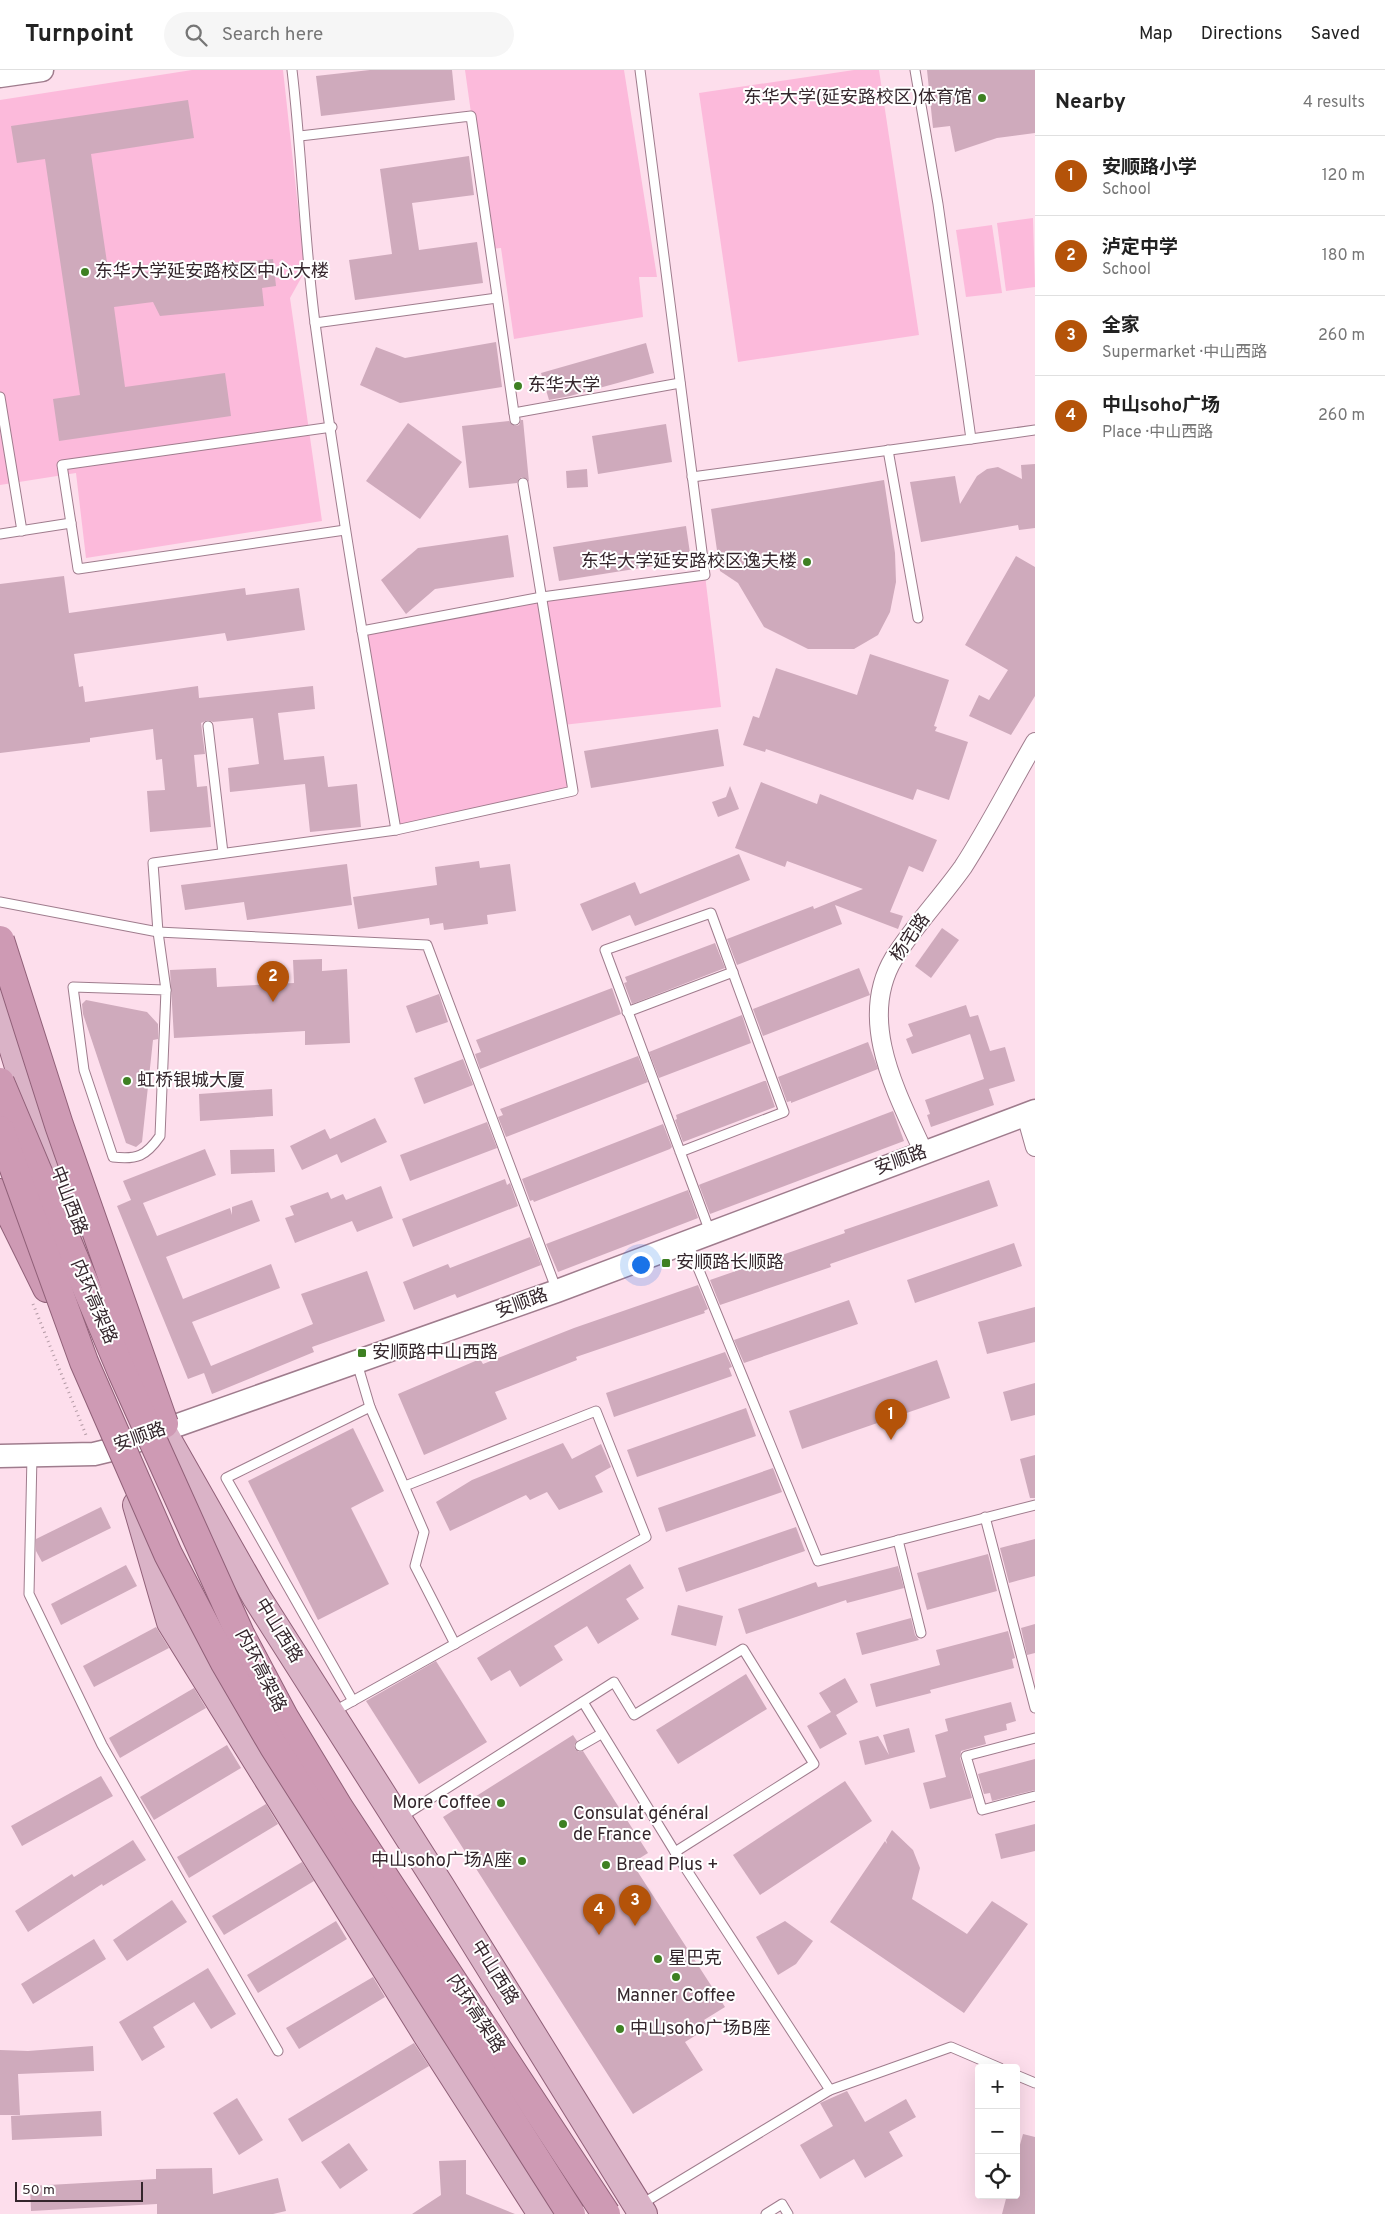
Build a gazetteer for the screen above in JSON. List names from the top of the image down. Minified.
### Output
{"streets":{"highway":["内环高架路"],"main road":["中山西路"],"street":["杨宅路","安顺路"]},"crossings":[["杨宅路","安顺路"],["安顺路","中山西路"]],"places":{"other":["东华大学(延安路校区)体育馆","东华大学延安路校区中心大楼","东华大学","东华大学延安路校区逸夫楼","虹桥银城大厦","More Coffee","Consulat général de France","中山soho广场A座","Bread Plus +","星巴克","Manner Coffee","中山soho广场B座"],"transit":["安顺路长顺路","安顺路中山西路"]},"scale_bar":"50 m","page":{"header":"Turnpoint","search":"Search here","nav":["Map","Directions","Saved"],"heading":["Nearby","4 results"],"list":[{"mark":"1","name":"安顺路小学","note":"School","value":"120 m"},{"mark":"2","name":"泸定中学","note":"School","value":"180 m"},{"mark":"3","name":"全家","note":"Supermarket · 中山西路","value":"260 m"},{"mark":"4","name":"中山soho广场","note":"Place · 中山西路","value":"260 m"}],"pins":["2","1","3","4"],"map_buttons":["+","−"],"scale":"50 m"}}
